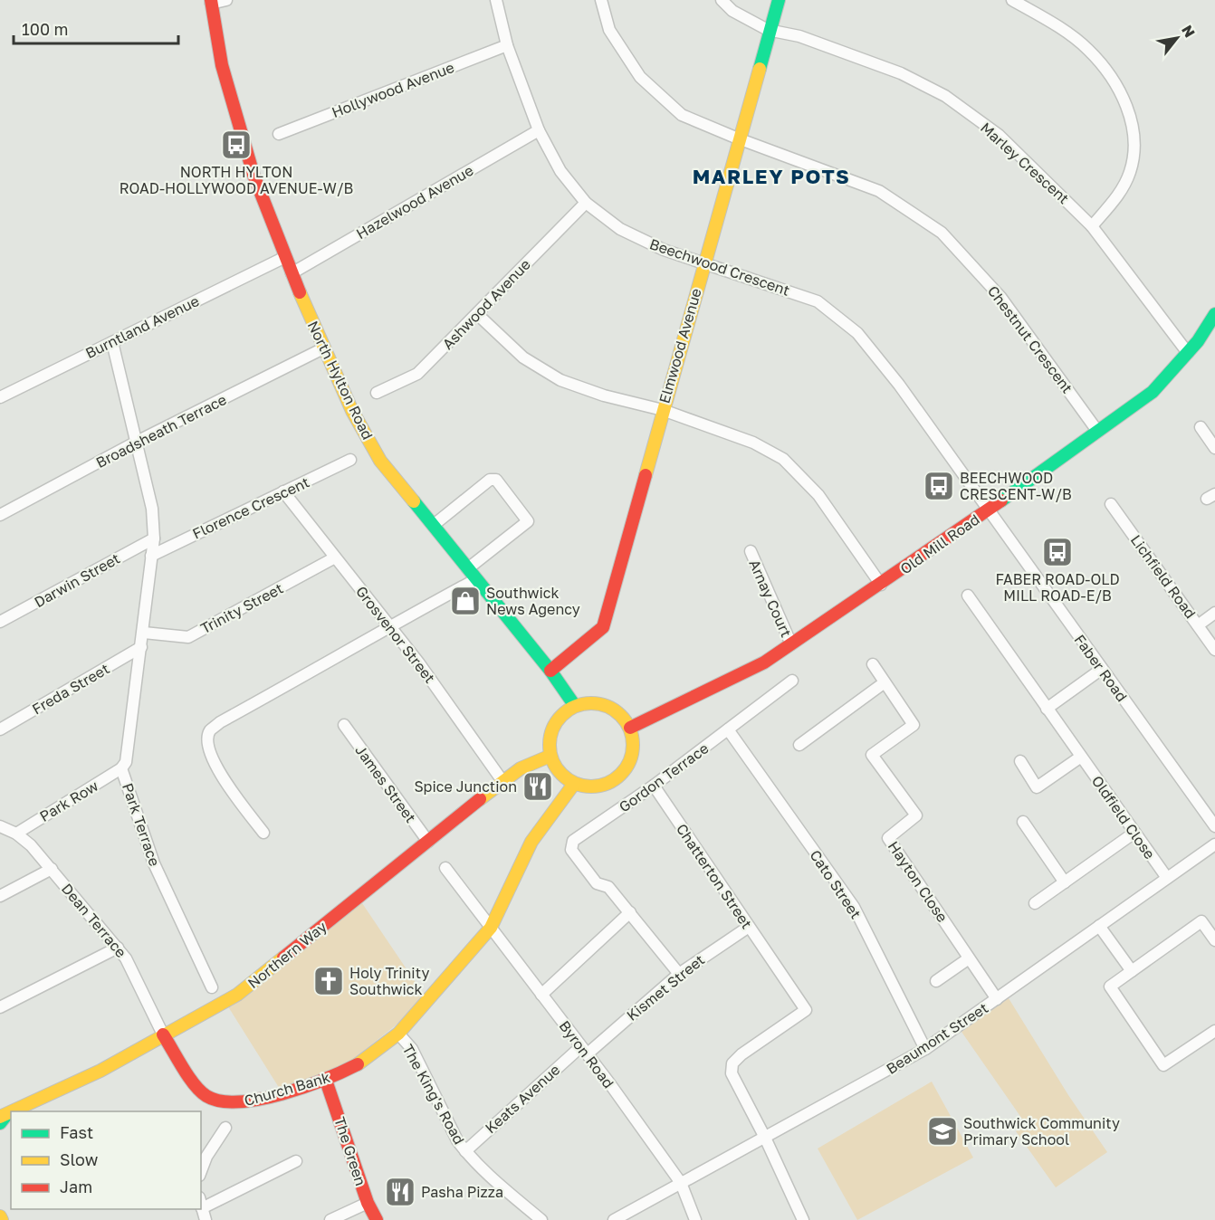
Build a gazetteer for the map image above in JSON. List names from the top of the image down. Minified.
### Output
{"streets":{"street":["Hollywood Avenue","Marley Crescent","Hazelwood Avenue","Beechwood Crescent","Ashwood Avenue","Burntland Avenue","Chestnut Crescent","Elmwood Avenue","North Hylton Road","Broadsheath Terrace","Florence Crescent","Old Mill Road","Lichfield Road","Darwin Street","Arnay Court","Trinity Street","Grosvenor Street","Faber Road","Freda Street","Gordon Terrace","James Street","Park Row","Oldfield Close","Park Terrace","Chatterton Street","Hayton Close","Cato Street","Dean Terrace","Northern Way","Kismet Street","Beaumont Street","Byron Road","Church Bank","The King's Road","Keats Avenue","The Green"]},"crossings":[["Hollywood Avenue","Beechwood Crescent"],["Marley Crescent","Elmwood Avenue"],["Marley Crescent","Old Mill Road"],["Hazelwood Avenue","Beechwood Crescent"],["Hazelwood Avenue","North Hylton Road"],["Beechwood Crescent","Ashwood Avenue"],["Beechwood Crescent","Elmwood Avenue"],["Beechwood Crescent","Old Mill Road"],["Beechwood Crescent","Faber Road"],["Burntland Avenue","North Hylton Road"],["Burntland Avenue","Park Terrace"],["Chestnut Crescent","Elmwood Avenue"],["Chestnut Crescent","Old Mill Road"],["Elmwood Avenue","North Hylton Road"],["North Hylton Road","Broadsheath Terrace"],["North Hylton Road","Old Mill Road"],["North Hylton Road","Northern Way"],["Broadsheath Terrace","Park Terrace"],["Florence Crescent","Grosvenor Street"],["Florence Crescent","Park Terrace"],["Old Mill Road","Arnay Court"],["Old Mill Road","Faber Road"],["Old Mill Road","Northern Way"],["Darwin Street","Park Terrace"],["Trinity Street","Grosvenor Street"],["Trinity Street","Park Terrace"],["Grosvenor Street","Northern Way"],["Freda Street","Park Terrace"],["Gordon Terrace","Chatterton Street"],["Gordon Terrace","Cato Street"],["Gordon Terrace","Kismet Street"],["James Street","Northern Way"],["Park Row","Park Terrace"],["Park Row","Dean Terrace"],["Oldfield Close","Beaumont Street"],["Chatterton Street","Kismet Street"],["Chatterton Street","Beaumont Street"],["Hayton Close","Beaumont Street"],["Cato Street","Beaumont Street"],["Dean Terrace","Northern Way"],["Dean Terrace","Church Bank"],["Northern Way","Church Bank"],["Kismet Street","Byron Road"],["Kismet Street","Keats Avenue"],["Beaumont Street","Byron Road"],["Byron Road","Church Bank"],["Byron Road","Keats Avenue"],["Church Bank","The King's Road"],["Church Bank","The Green"],["The King's Road","Keats Avenue"]],"districts":["MARLEY POTS"],"places":{"bus stop":["NORTH HYLTON ROAD-HOLLYWOOD AVENUE-W/B","BEECHWOOD CRESCENT-W/B","FABER ROAD-OLD MILL ROAD-E/B"],"shop":["Southwick News Agency"],"restaurant":["Spice Junction","Pasha Pizza"],"church":["Holy Trinity Southwick"],"school or university":["Southwick Community Primary School"]},"legend":["Fast","Slow","Jam"],"scale_bar":"100 m","north":"top right"}
